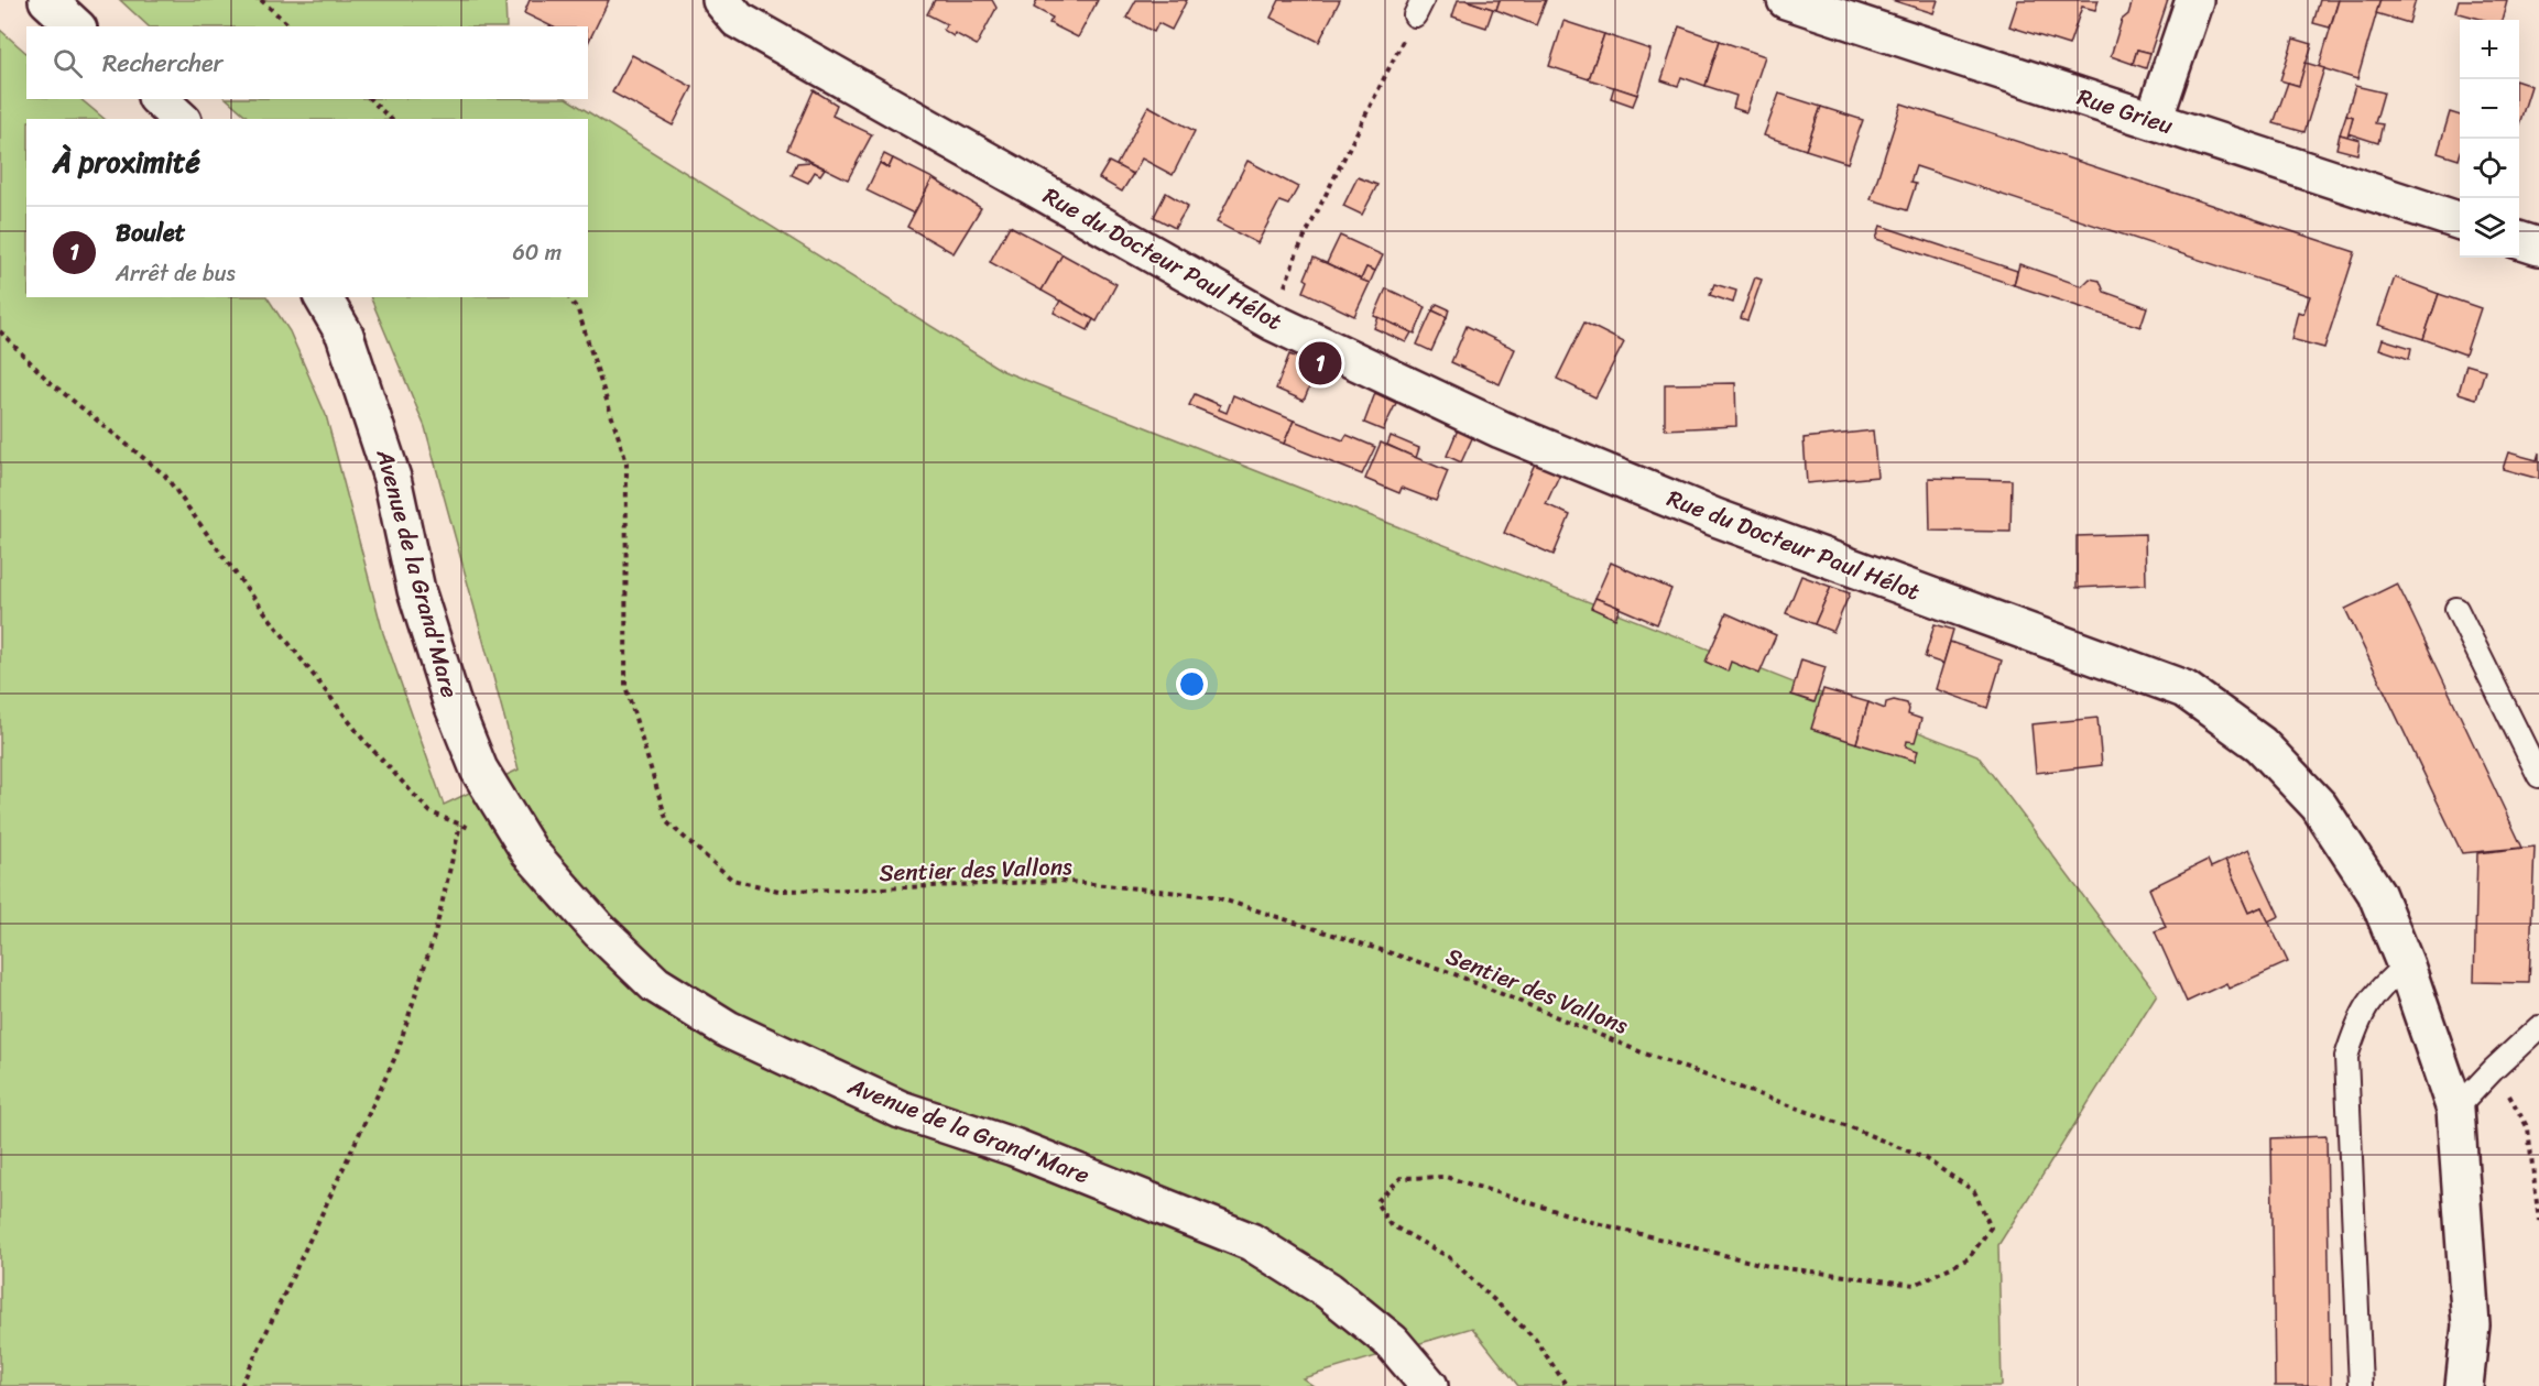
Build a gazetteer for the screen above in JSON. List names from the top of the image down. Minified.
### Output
{"streets":{"street":["Rue Grieu","Rue du Docteur Paul Hélot","Avenue de la Grand'Mare"],"path":["Sentier des Vallons"]},"page":{"map_buttons":["+","−"],"search":"Rechercher","heading":"À proximité","list":[{"mark":"1","name":"Boulet","note":"Arrêt de bus","value":"60 m"}],"pins":"1"}}
